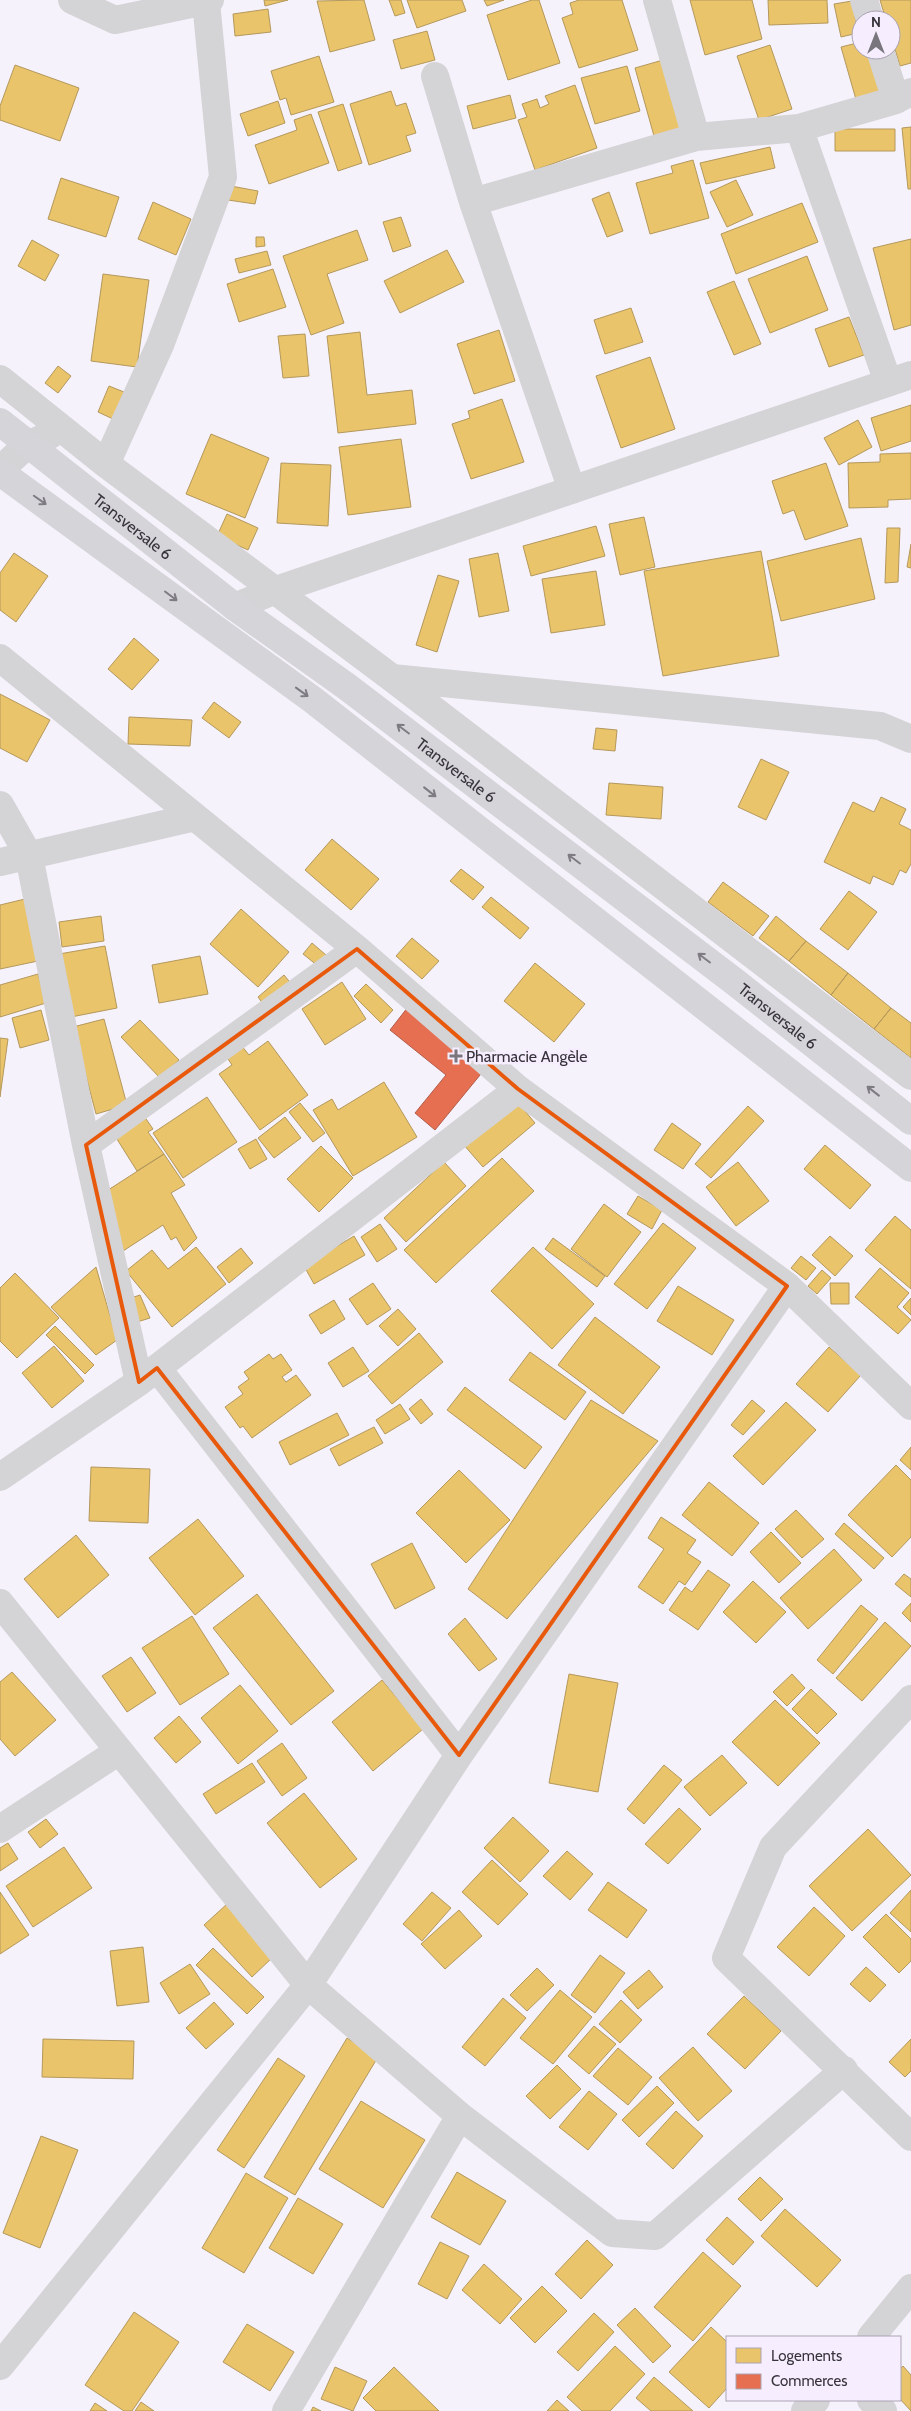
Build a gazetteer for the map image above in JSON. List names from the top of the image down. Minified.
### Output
{"streets":{"main road":["Transversale 6"]},"places":{"health":["Pharmacie Angèle"]},"legend":["Logements","Commerces"],"north":"top"}
